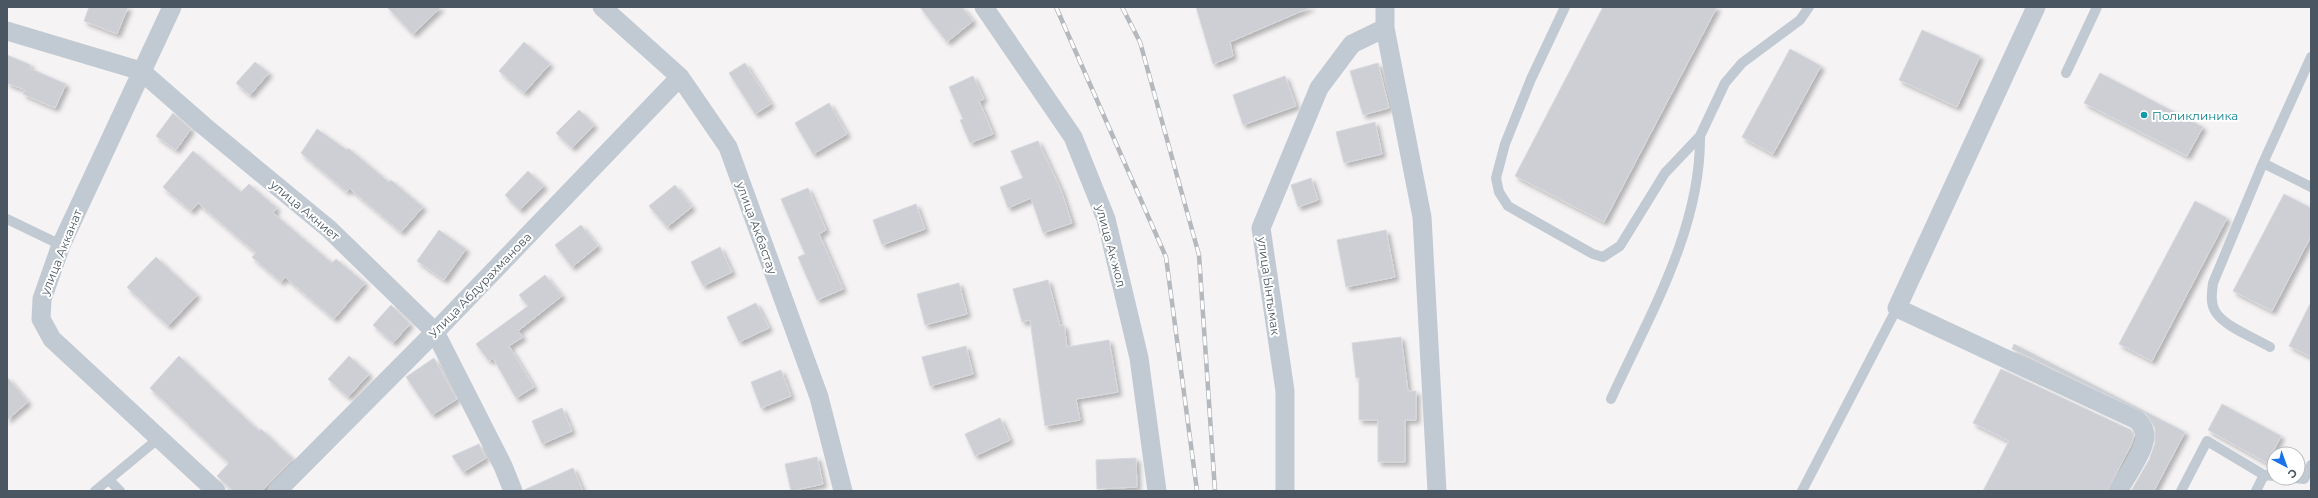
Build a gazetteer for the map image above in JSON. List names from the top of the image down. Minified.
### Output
{"streets":{"street":["улица Акниет","улица Акбастау","улица Ак жол","улица Акканат","Улица Абдурахманова","улица Ынтымак"]},"crossings":[["улица Акниет","улица Акканат"],["улица Акниет","Улица Абдурахманова"],["улица Акбастау","Улица Абдурахманова"]],"places":["Поликлиника"],"north":"bottom right"}
